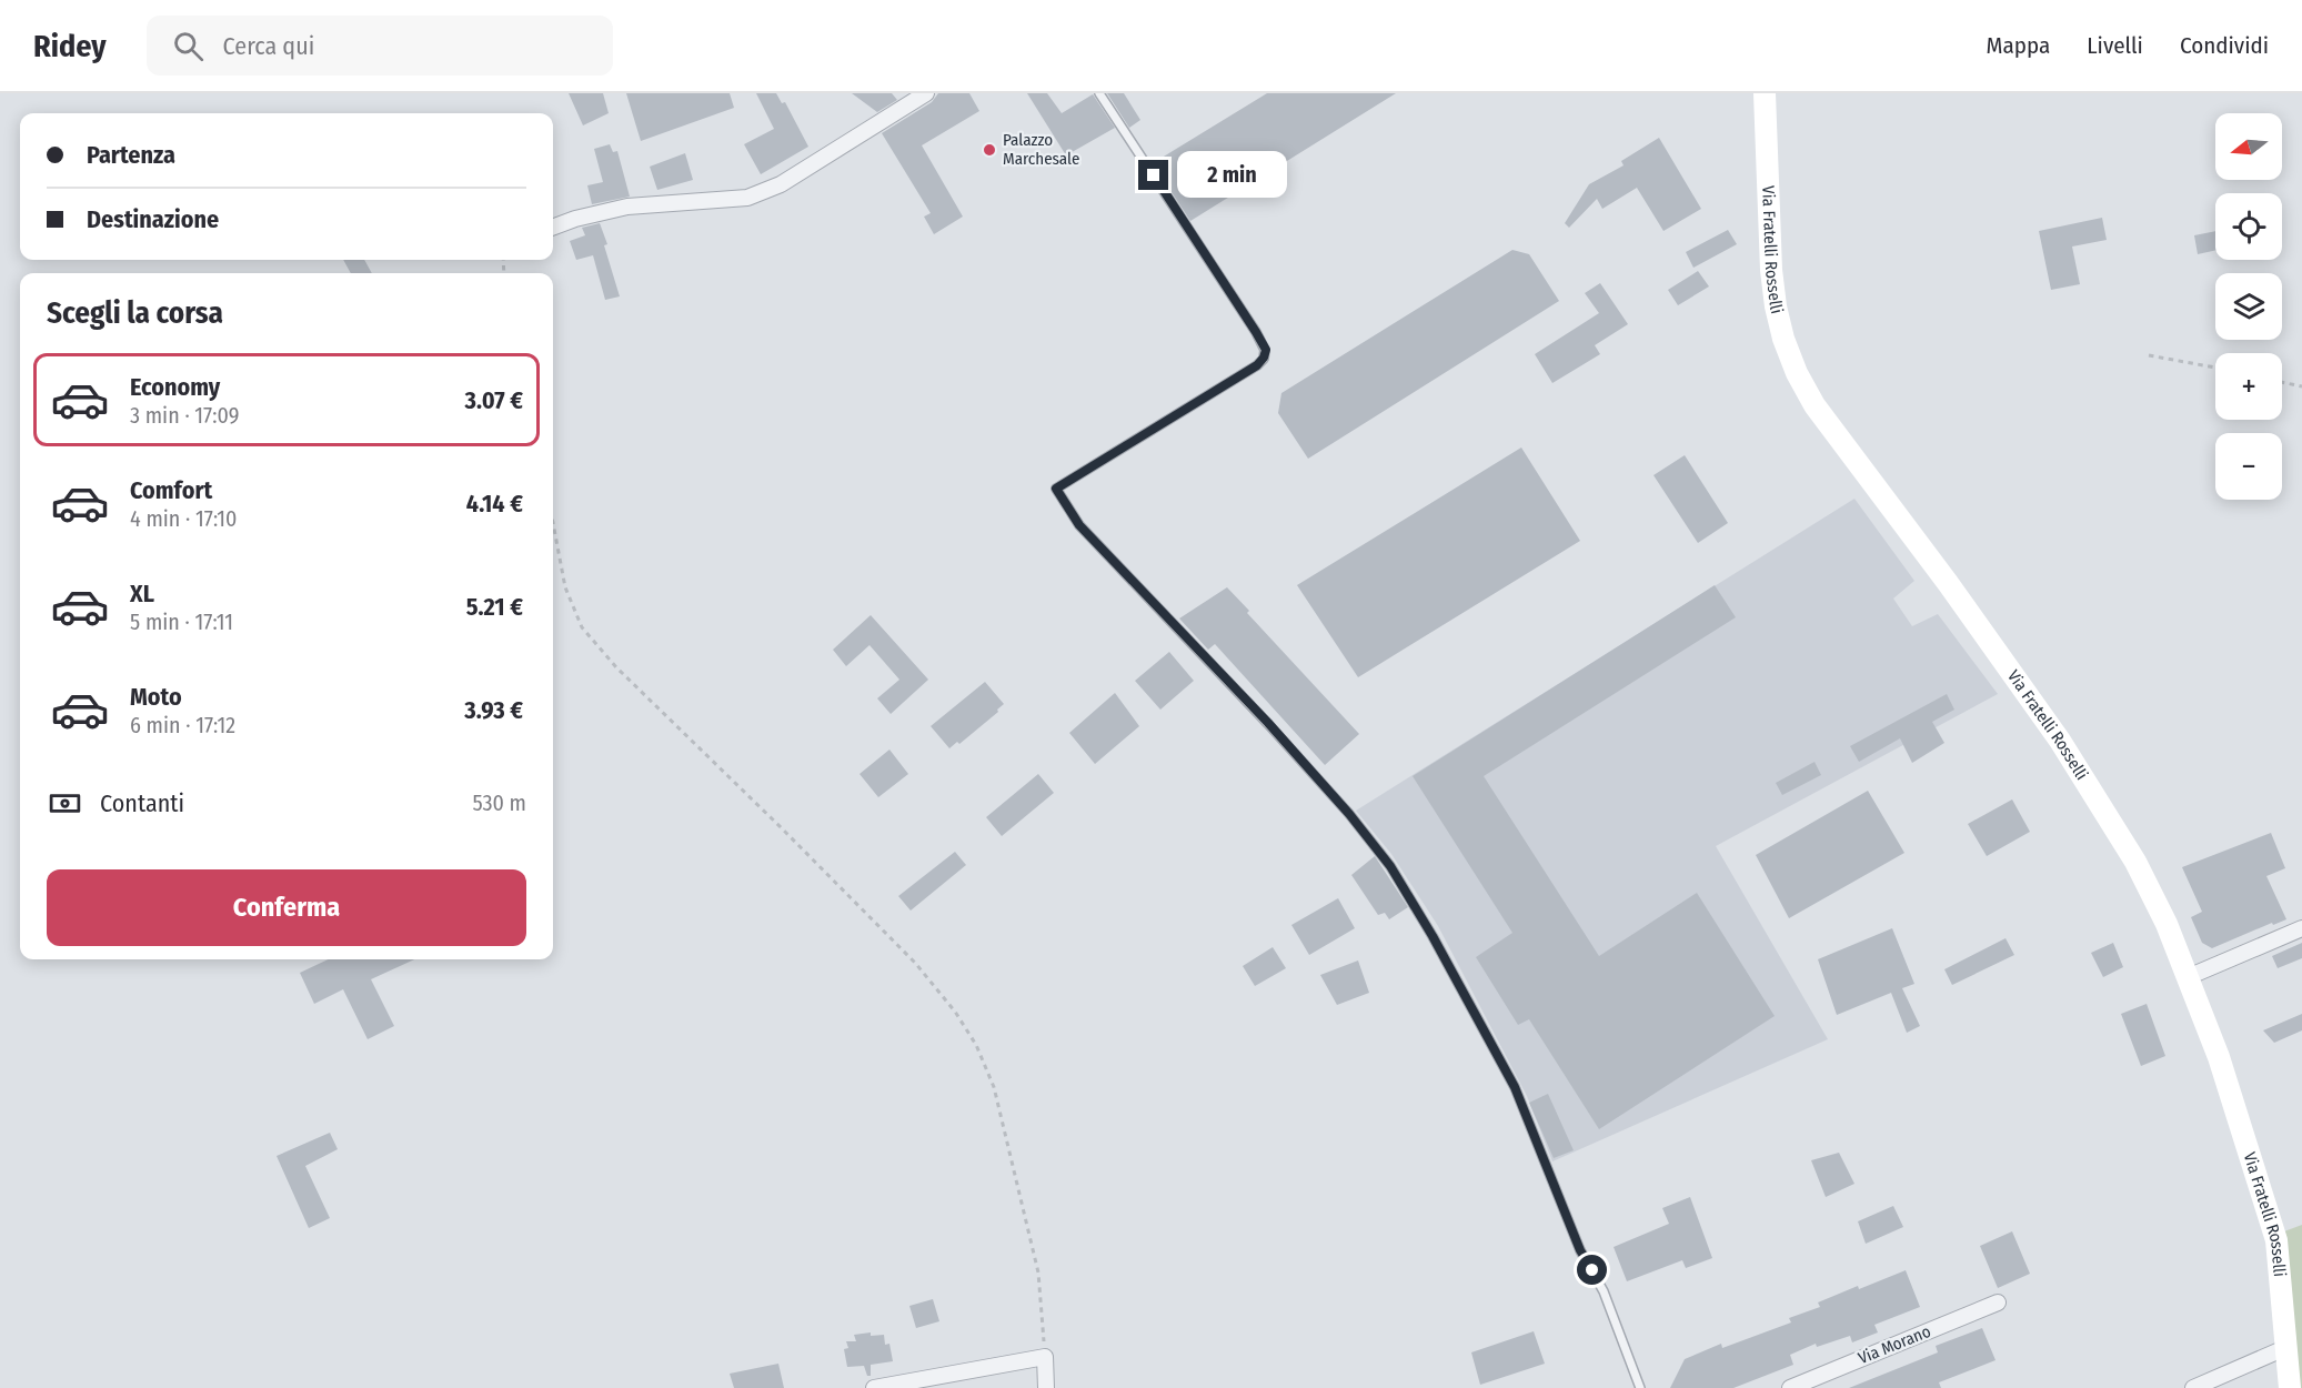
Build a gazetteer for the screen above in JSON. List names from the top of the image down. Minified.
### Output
{"streets":{"main road":["Via Fratelli Rosselli"],"street":["Via Morano"]},"places":["Palazzo Marchesale"],"north":"left","page":{"header":"Ridey","search":"Cerca qui","nav":["Mappa","Livelli","Condividi"],"map_buttons":["+","−"],"banner":["Partenza","Destinazione"],"bubble":"2 min","heading":"Scegli la corsa","list":[{"name":"Economy","note":"3 min · 17:09","value":"3.07 €"},{"name":"Comfort","note":"4 min · 17:10","value":"4.14 €"},{"name":"XL","note":"5 min · 17:11","value":"5.21 €"},{"name":"Moto","note":"6 min · 17:12","value":"3.93 €"}],"pay":["Contanti","530 m"],"buttons":"Conferma"}}
